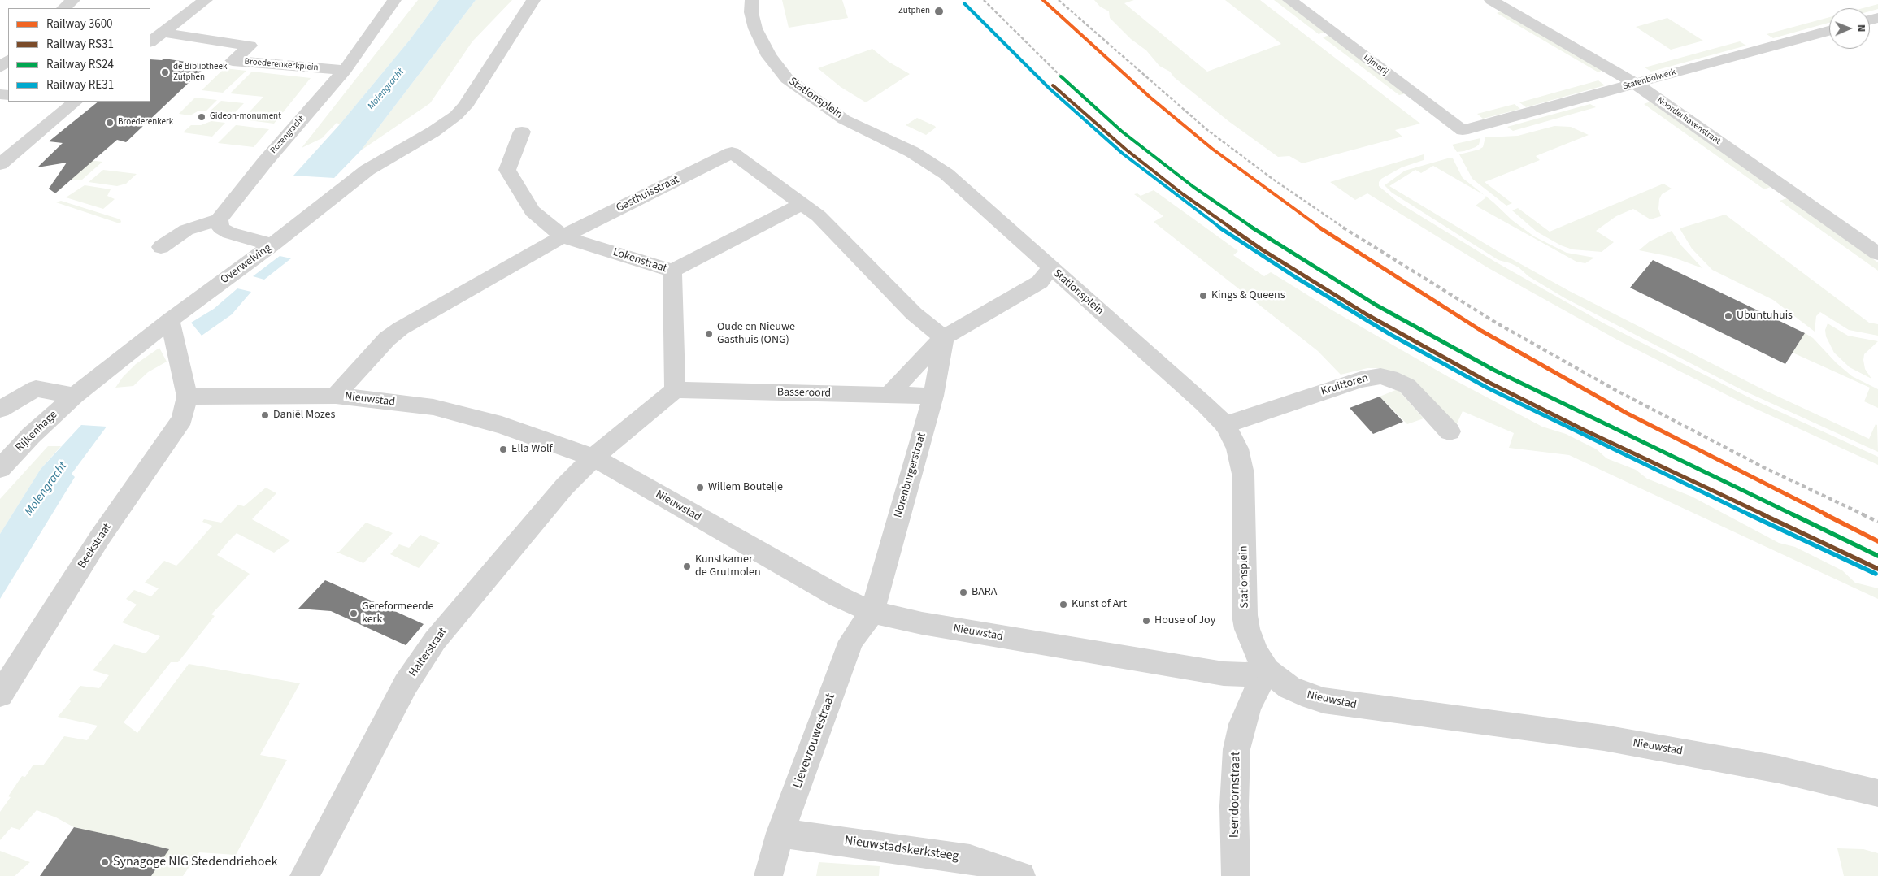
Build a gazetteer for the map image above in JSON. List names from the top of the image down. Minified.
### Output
{"streets":{"street":["Broederenkerkplein","Lijmerij","Statenbolwerk","Stationsplein","Noorderhavenstraat","Rozengracht","Gasthuisstraat","Lokenstraat","Overwelving","Kruittoren","Basseroord","Nieuwstad","Rijkenhage","Norenburgerstraat","Beekstraat","Halterstraat","Lievevrouwestraat","Isendoornstraat","Nieuwstadskerksteeg"]},"crossings":[["Broederenkerkplein","Rozengracht"],["Lijmerij","Statenbolwerk"],["Statenbolwerk","Noorderhavenstraat"],["Stationsplein","Kruittoren"],["Stationsplein","Nieuwstad"],["Stationsplein","Isendoornstraat"],["Gasthuisstraat","Lokenstraat"],["Gasthuisstraat","Nieuwstad"],["Gasthuisstraat","Norenburgerstraat"],["Lokenstraat","Basseroord"],["Overwelving","Rijkenhage"],["Basseroord","Norenburgerstraat"],["Nieuwstad","Norenburgerstraat"],["Nieuwstad","Beekstraat"],["Nieuwstad","Halterstraat"],["Nieuwstad","Lievevrouwestraat"],["Nieuwstad","Isendoornstraat"],["Norenburgerstraat","Lievevrouwestraat"],["Lievevrouwestraat","Nieuwstadskerksteeg"]],"water":["Molengracht"],"places":["Zutphen","de Bibliotheek Zutphen","Gideon-monument","Broederenkerk","Kings & Queens","Ubuntuhuis","Oude en Nieuwe Gasthuis (ONG)","Daniël Mozes","Ella Wolf","Willem Boutelje","Kunstkamer de Grutmolen","BARA","Kunst of Art","Gereformeerde kerk","House of Joy","Synagoge NIG Stedendriehoek"],"lines":["rail line 3600","rail line RE31","rail line RS24","rail line RS31"],"legend":["Railway 3600","Railway RS31","Railway RS24","Railway RE31"],"north":"right"}
